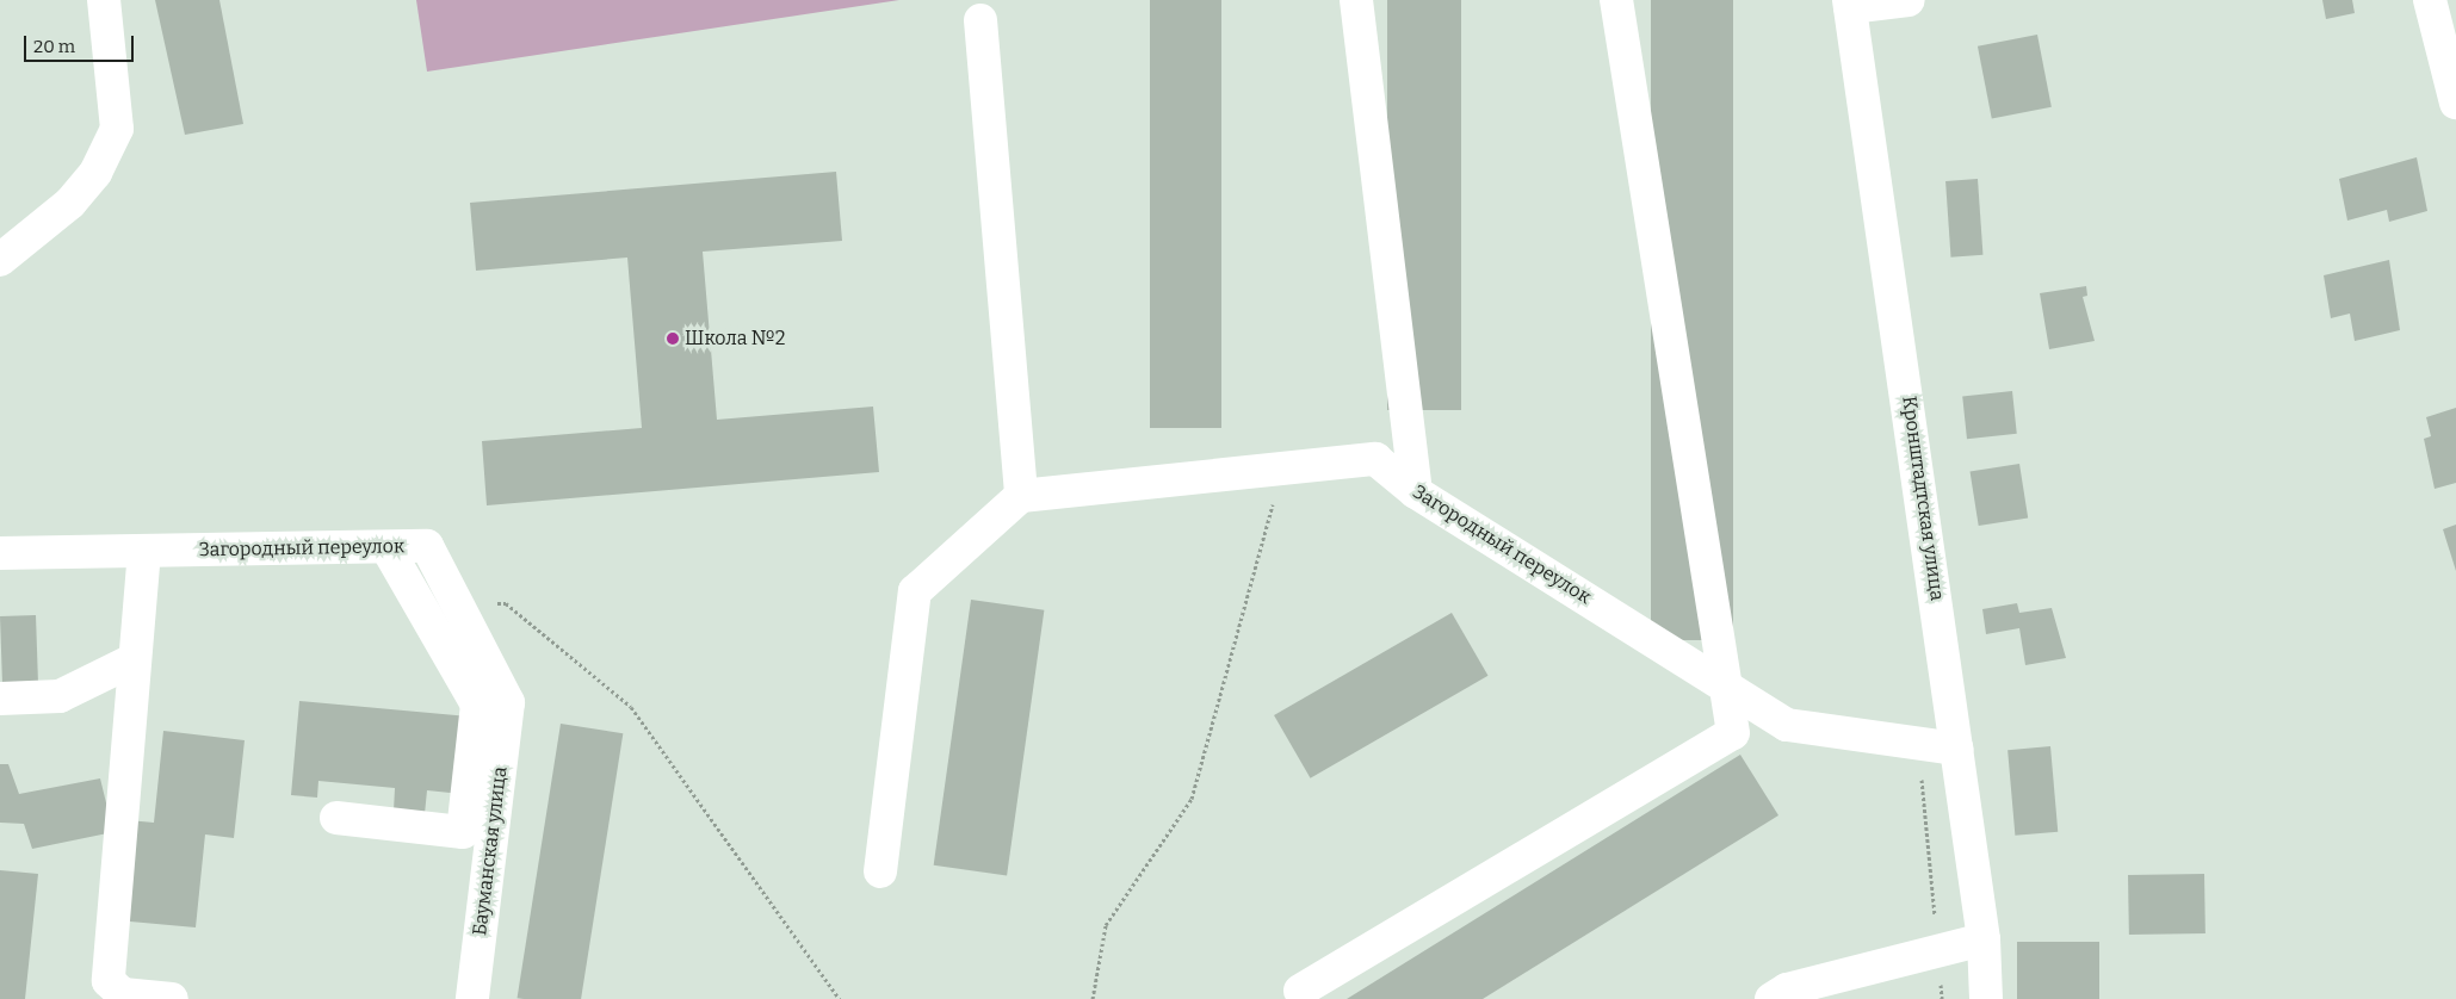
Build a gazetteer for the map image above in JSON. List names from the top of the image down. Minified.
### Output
{"streets":{"street":["Кронштадтская улица","Загородный переулок","Бауманская улица"]},"crossings":[["Кронштадтская улица","Загородный переулок"],["Загородный переулок","Бауманская улица"]],"places":["Школа №2"],"scale_bar":"20 m"}
